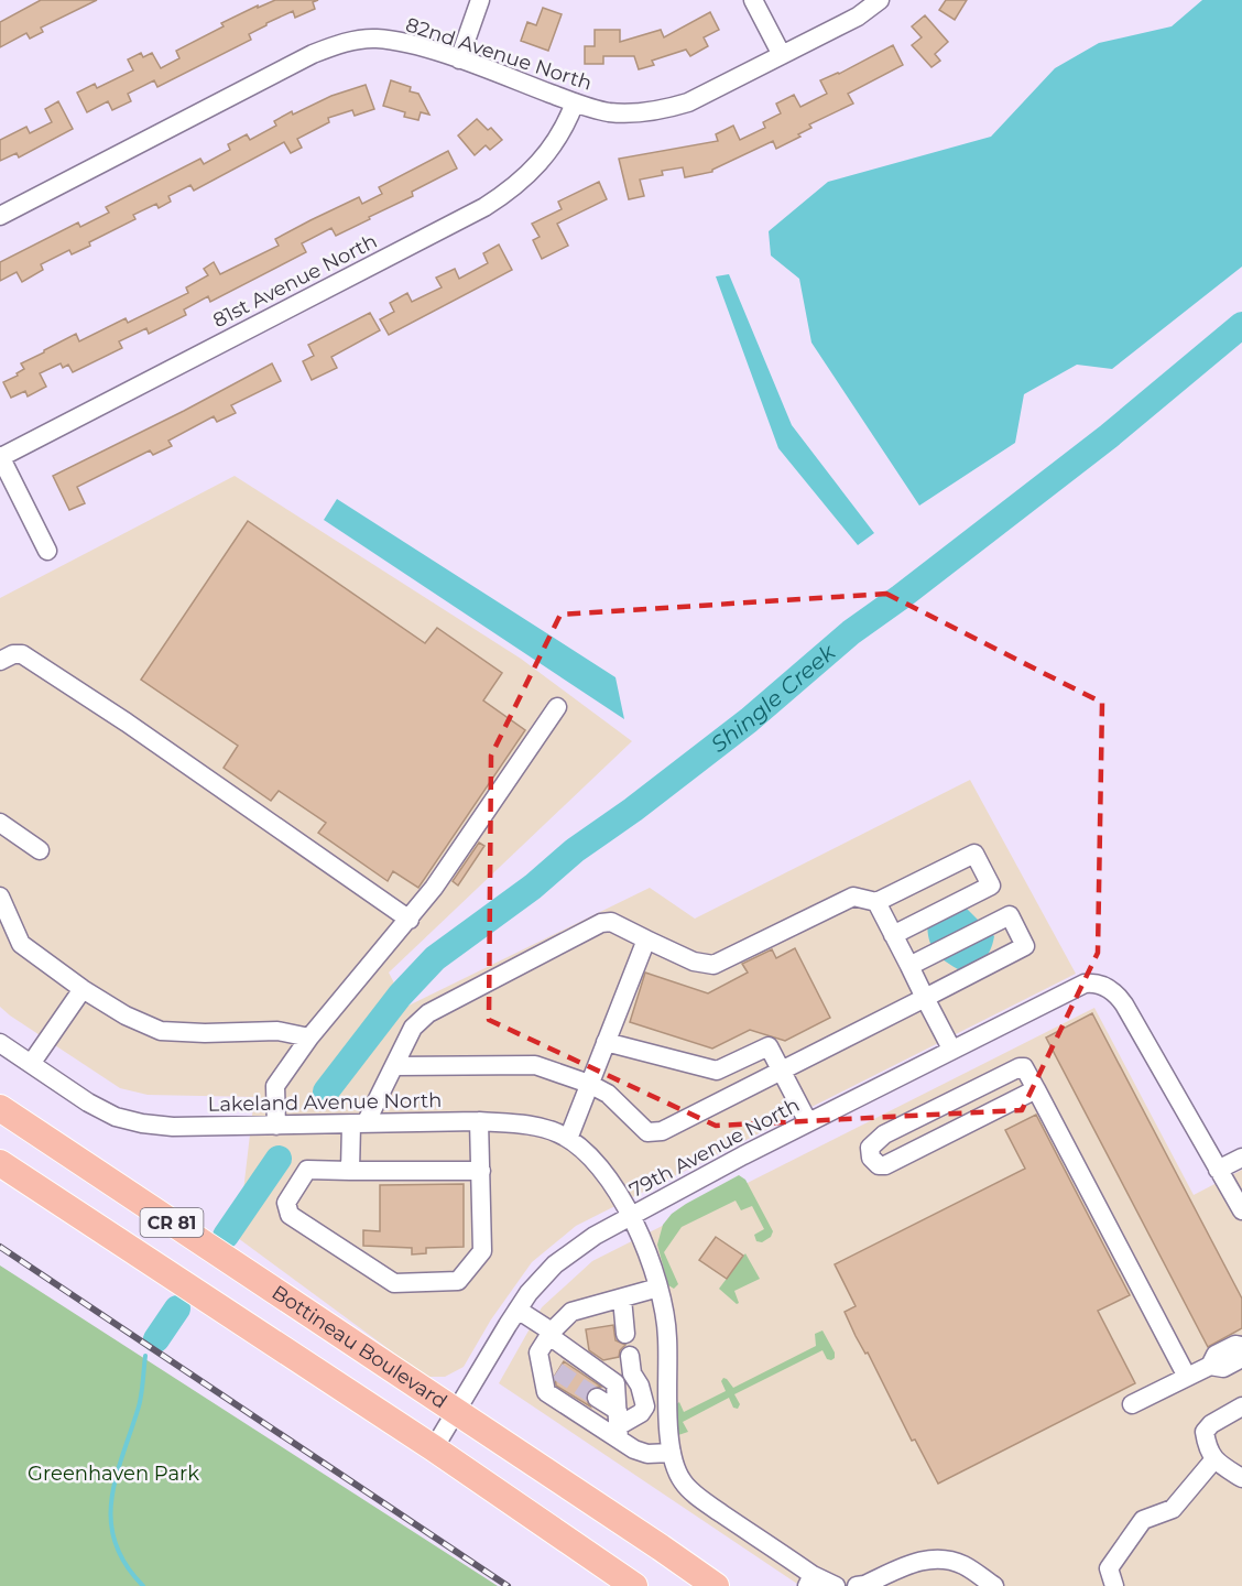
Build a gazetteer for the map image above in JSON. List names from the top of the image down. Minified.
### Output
{"streets":{"highway":["CR 81","Bottineau Boulevard"],"street":["82nd Avenue North","81st Avenue North","Lakeland Avenue North","79th Avenue North"]},"crossings":[["82nd Avenue North","81st Avenue North"],["Lakeland Avenue North","79th Avenue North"],["79th Avenue North","CR 81"],["79th Avenue North","Bottineau Boulevard"]],"water":["Shingle Creek"],"parks":["Greenhaven Park"]}
